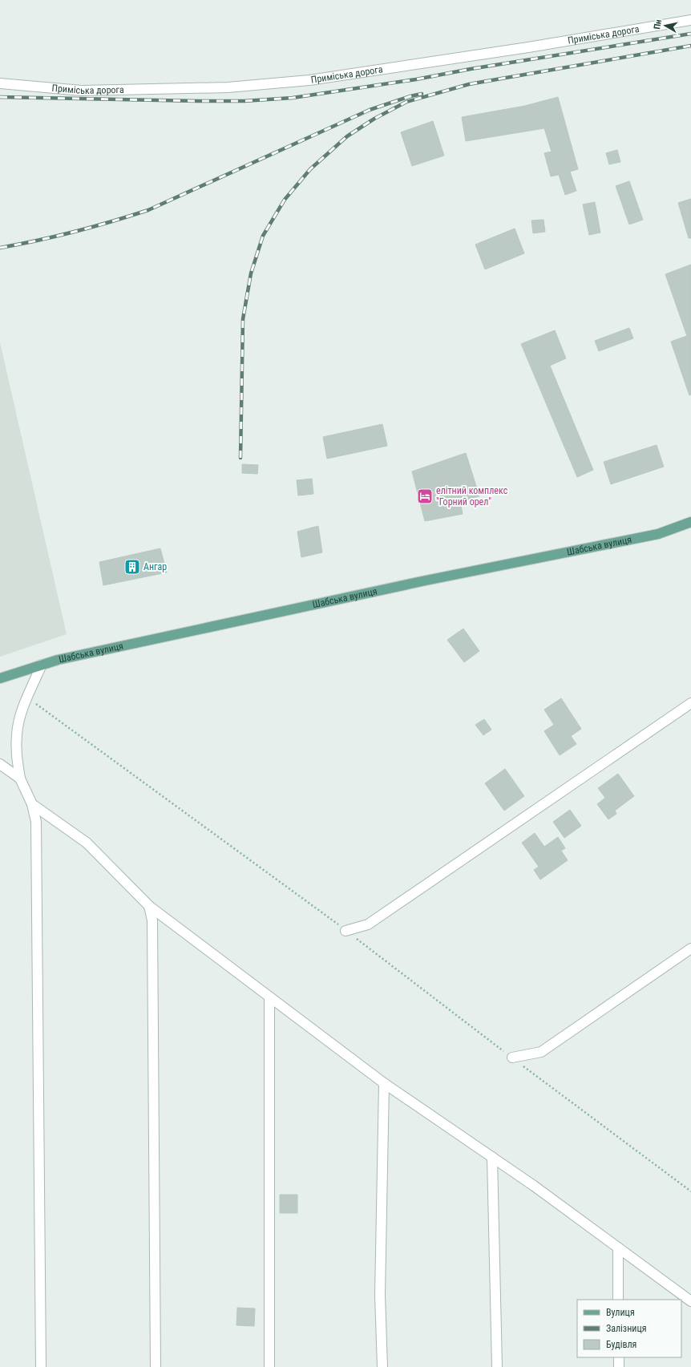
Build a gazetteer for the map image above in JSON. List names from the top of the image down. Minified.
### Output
{"streets":{"main road":["Шабська вулиця"],"street":["Приміська дорога"]},"places":{"hotel":["елітний комплекс \"Горний орел\""],"building":["Ангар"]},"legend":["Вулиця","Залізниця","Будівля"],"north":"left"}
